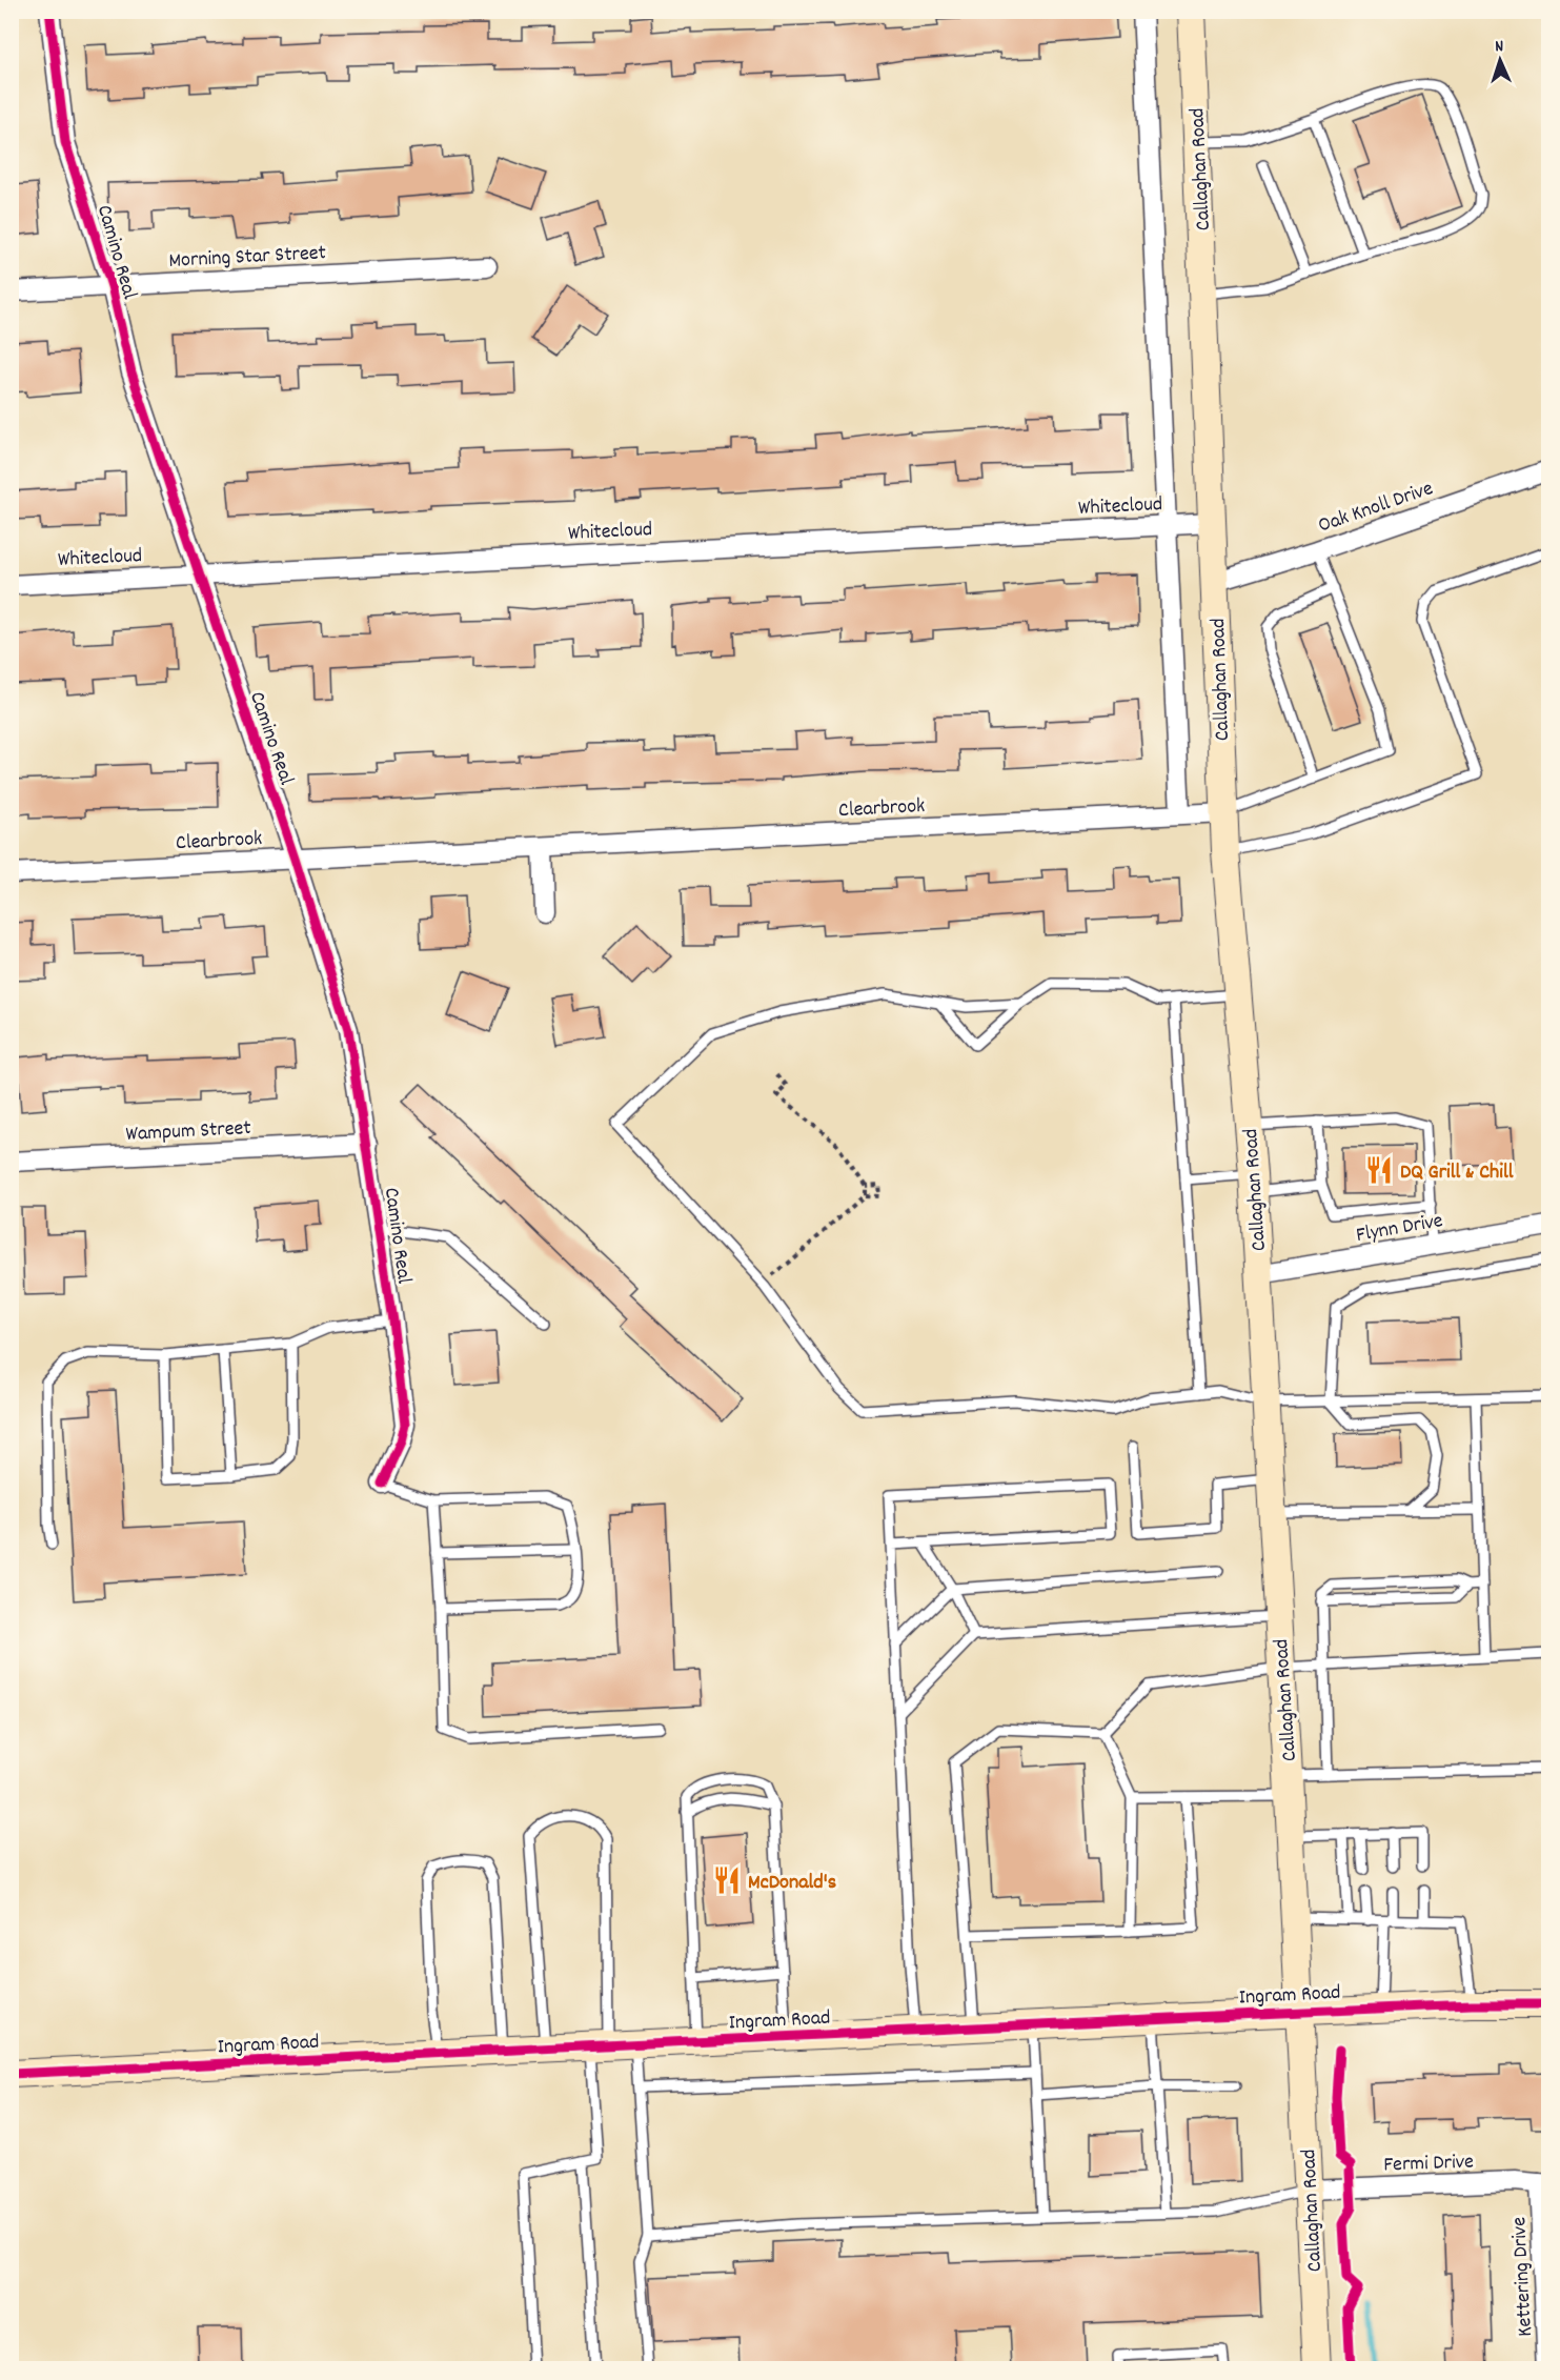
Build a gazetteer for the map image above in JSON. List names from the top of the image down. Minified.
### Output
{"streets":{"main road":["Callaghan Road","Ingram Road"],"street":["Camino Real","Morning Star Street","Whitecloud","Oak Knoll Drive","Clearbrook","Wampum Street","Flynn Drive","Fermi Drive","Kettering Drive"]},"crossings":[["Callaghan Road","Whitecloud"],["Callaghan Road","Oak Knoll Drive"],["Callaghan Road","Clearbrook"],["Callaghan Road","Flynn Drive"],["Callaghan Road","Ingram Road"],["Callaghan Road","Fermi Drive"],["Camino Real","Morning Star Street"],["Camino Real","Whitecloud"],["Camino Real","Clearbrook"],["Camino Real","Wampum Street"],["Fermi Drive","Kettering Drive"]],"places":{"restaurant":["DQ Grill & Chill","McDonald's"]},"north":"top"}
